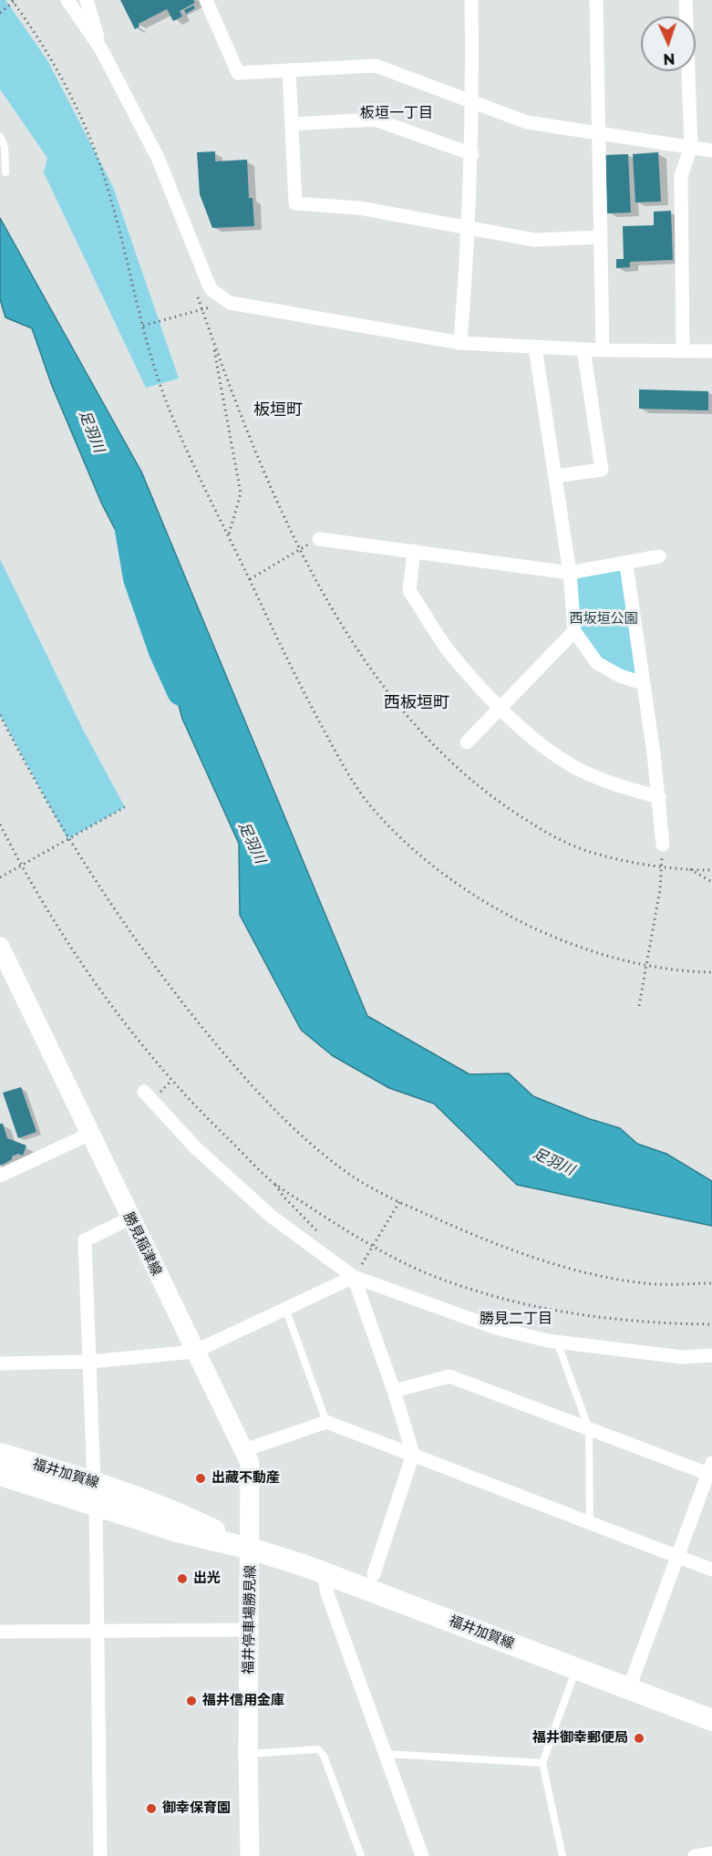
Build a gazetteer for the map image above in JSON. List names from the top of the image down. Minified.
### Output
{"streets":{"main road":["勝見稲津線","福井加賀線","福井停車場勝見線"]},"crossings":[["勝見稲津線","福井加賀線"],["勝見稲津線","福井停車場勝見線"],["福井加賀線","福井停車場勝見線"]],"districts":["板垣一丁目","板垣町","西板垣町","勝見二丁目"],"water":["足羽川"],"parks":["西坂垣公園"],"places":["出藏不動産","出光","福井信用金庫","福井御幸郵便局","御幸保育園"],"north":"bottom"}
